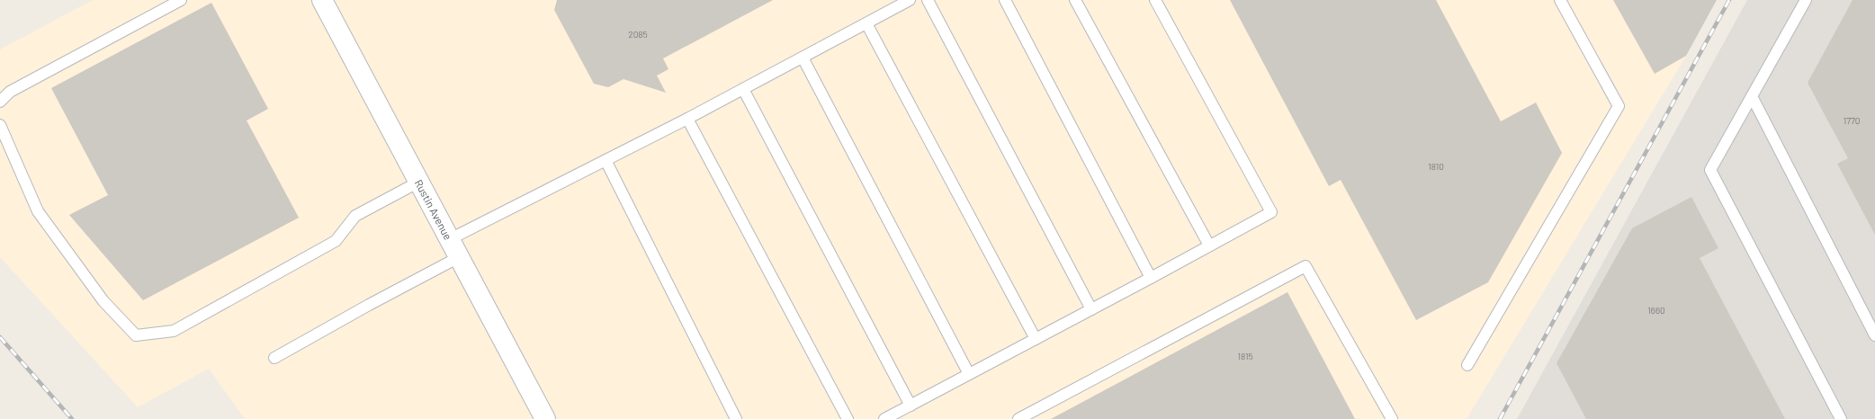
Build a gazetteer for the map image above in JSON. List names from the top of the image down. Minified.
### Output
{"streets":{"street":["Rustin Avenue"]},"house_numbers":["2085","1770","1810","1660","1815"]}
